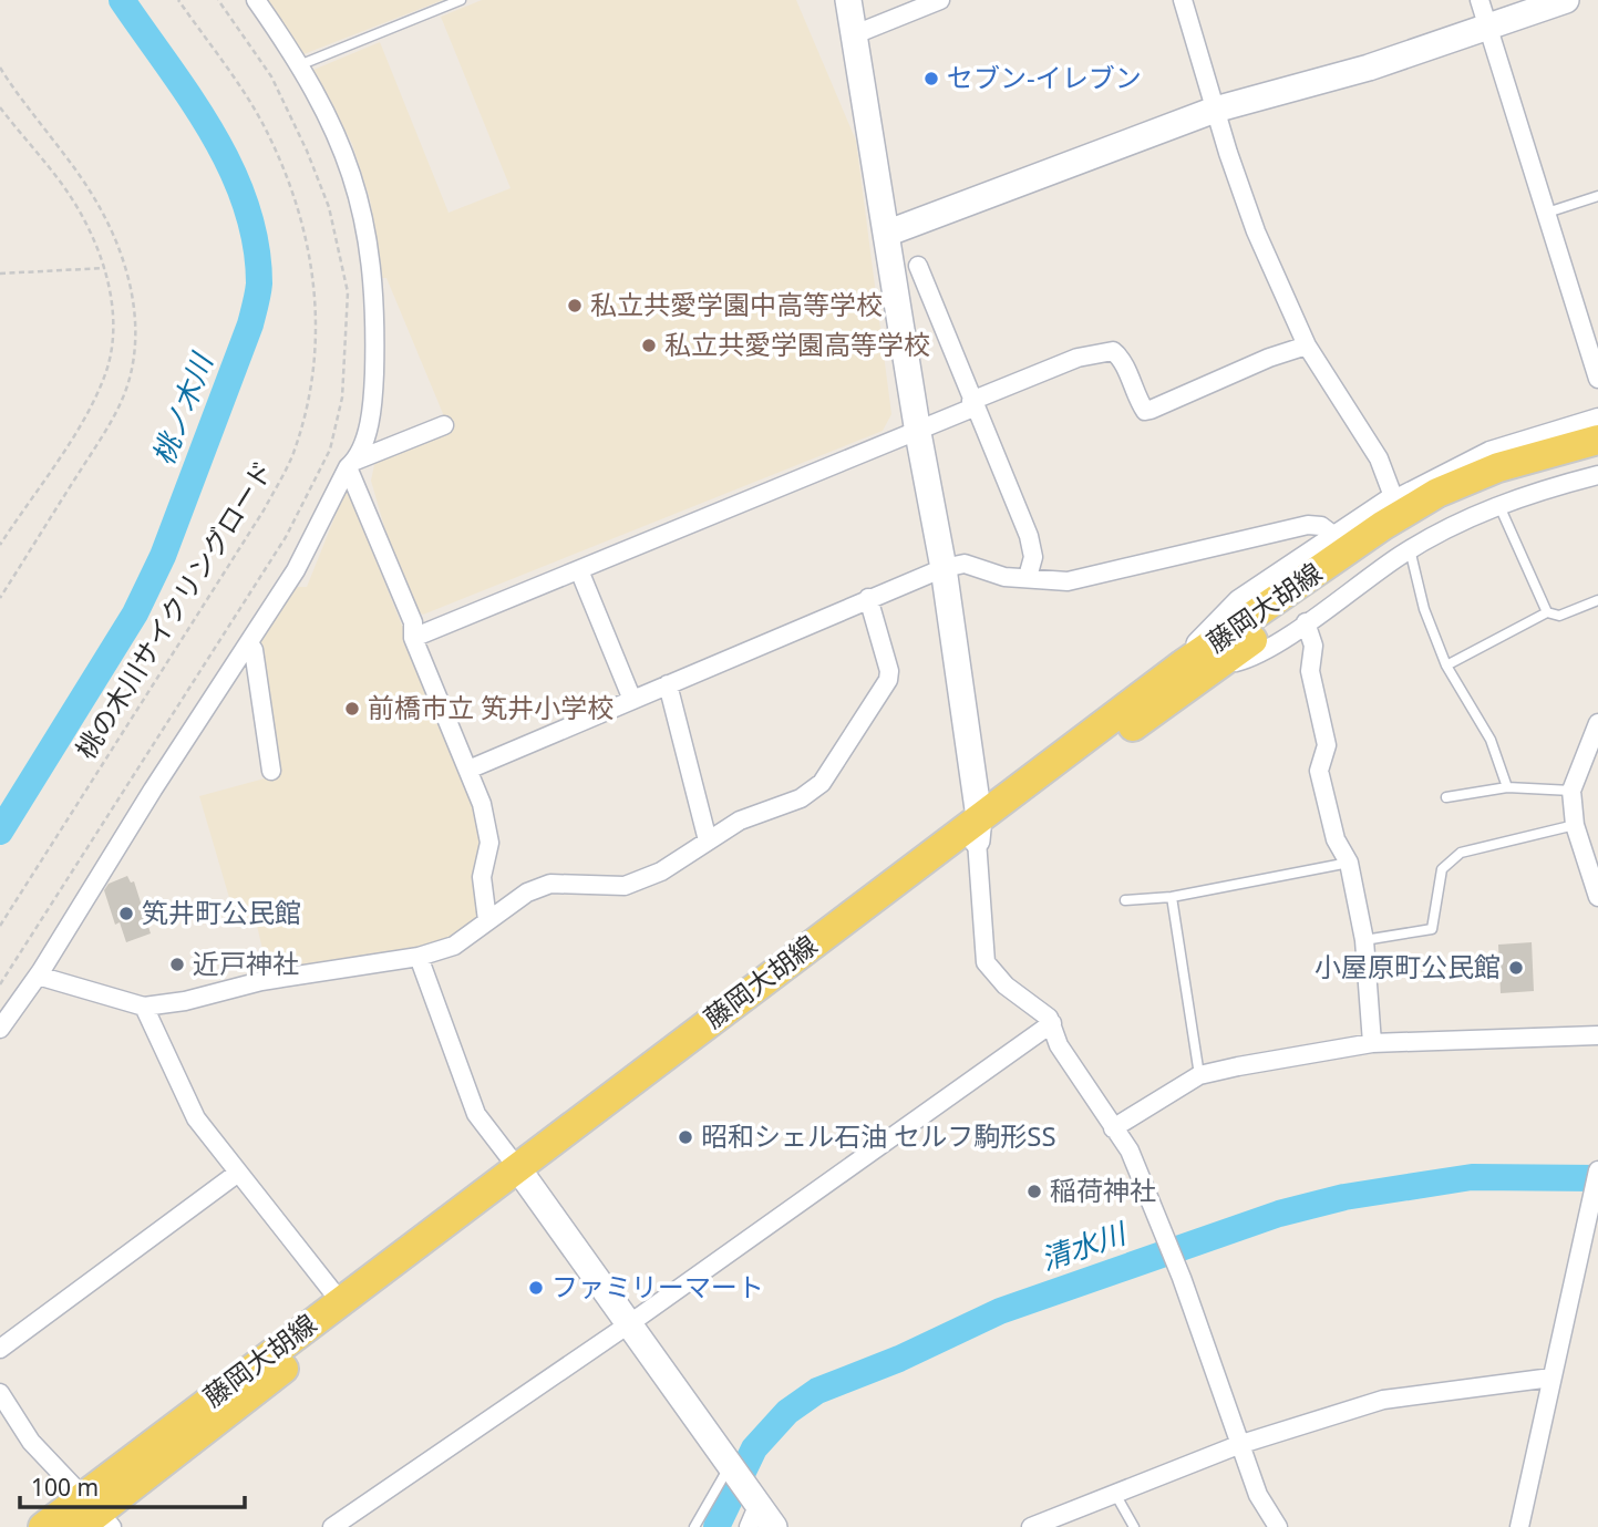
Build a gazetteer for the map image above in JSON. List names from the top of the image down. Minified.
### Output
{"streets":{"main road":["藤岡大胡線"],"path":["桃の木川サイクリングロード"]},"water":["桃ノ木川","清水川"],"places":["セブン-イレブン","私立共愛学園中高等学校","私立共愛学園高等学校","前橋市立 笂井小学校","笂井町公民館","近戸神社","小屋原町公民館","昭和シェル石油 セルフ駒形SS","稲荷神社","ファミリーマート"],"scale_bar":"100 m"}
